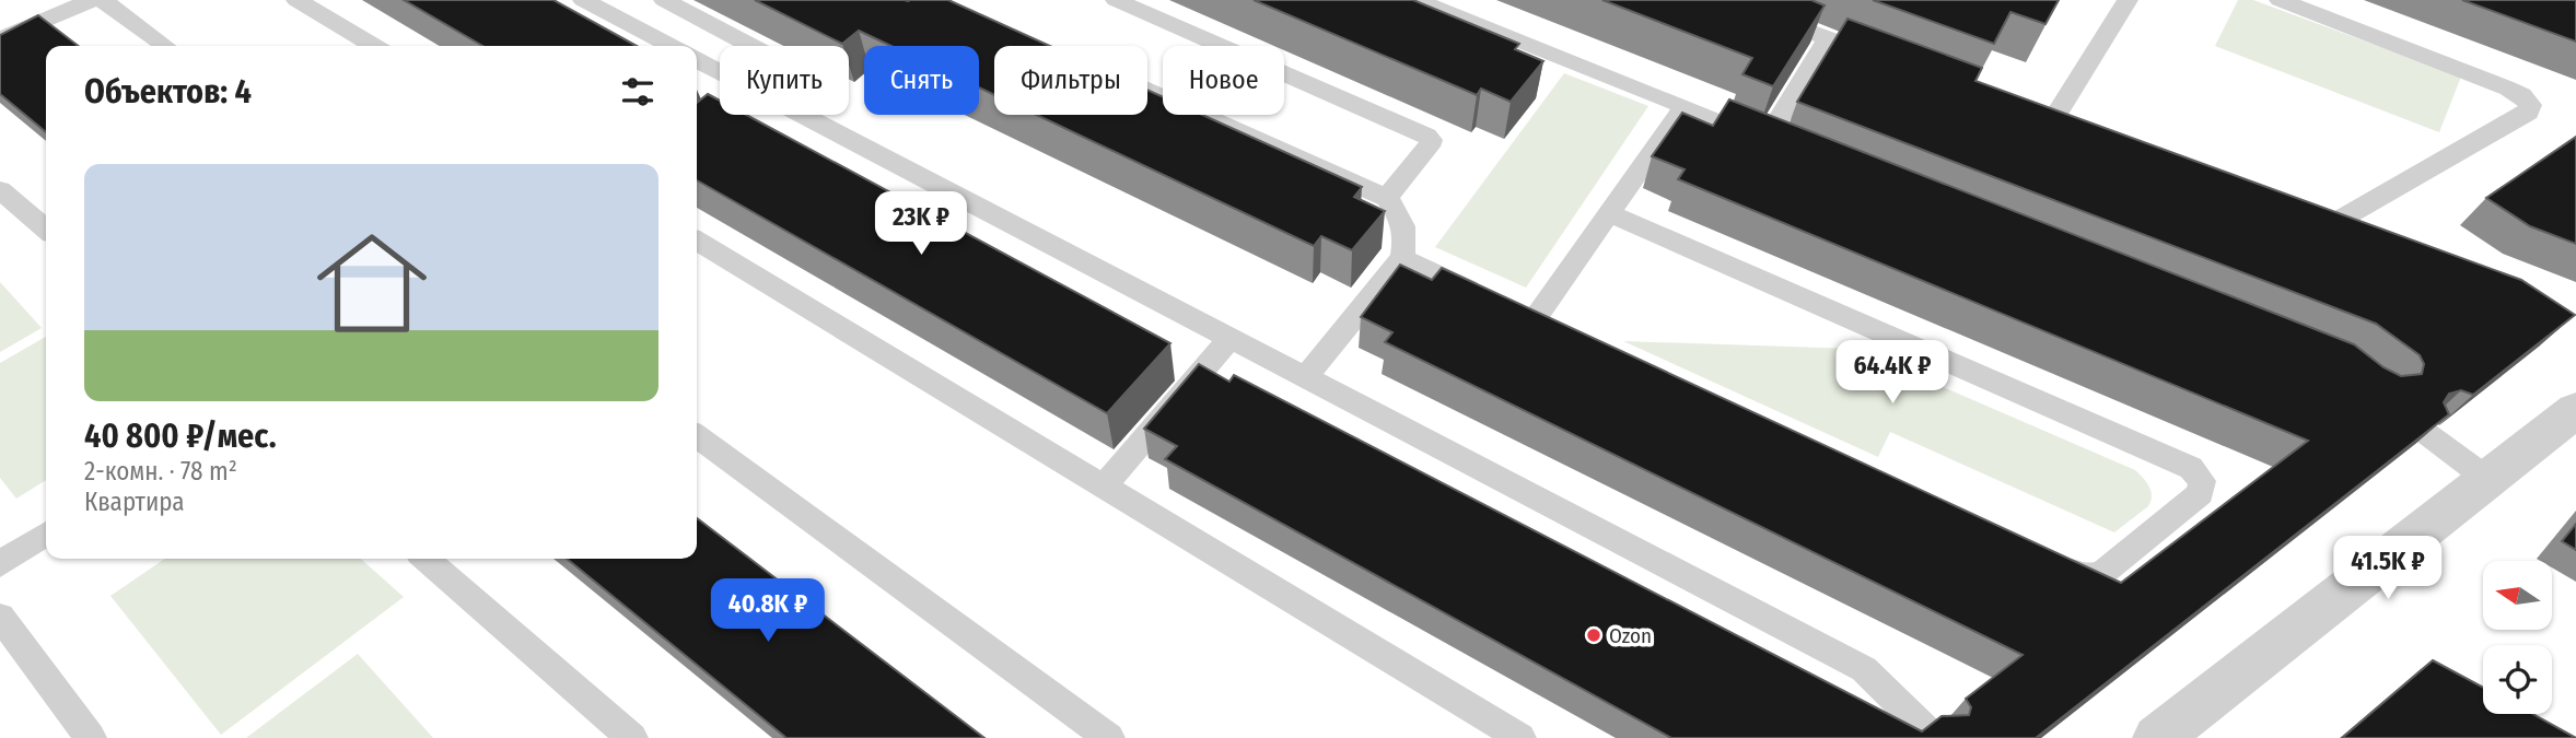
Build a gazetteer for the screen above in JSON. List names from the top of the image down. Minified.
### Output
{"places":["Ozon"],"north":"left","page":{"chip":["Купить","Снять","Фильтры","Новое"],"heading":"Объектов: 4","list":[{"name":"40 800 ₽/мес.","note":"2-комн. · 78 m² · Квартира"}],"price":["23K ₽","64.4K ₽","41.5K ₽","40.8K ₽"]}}
